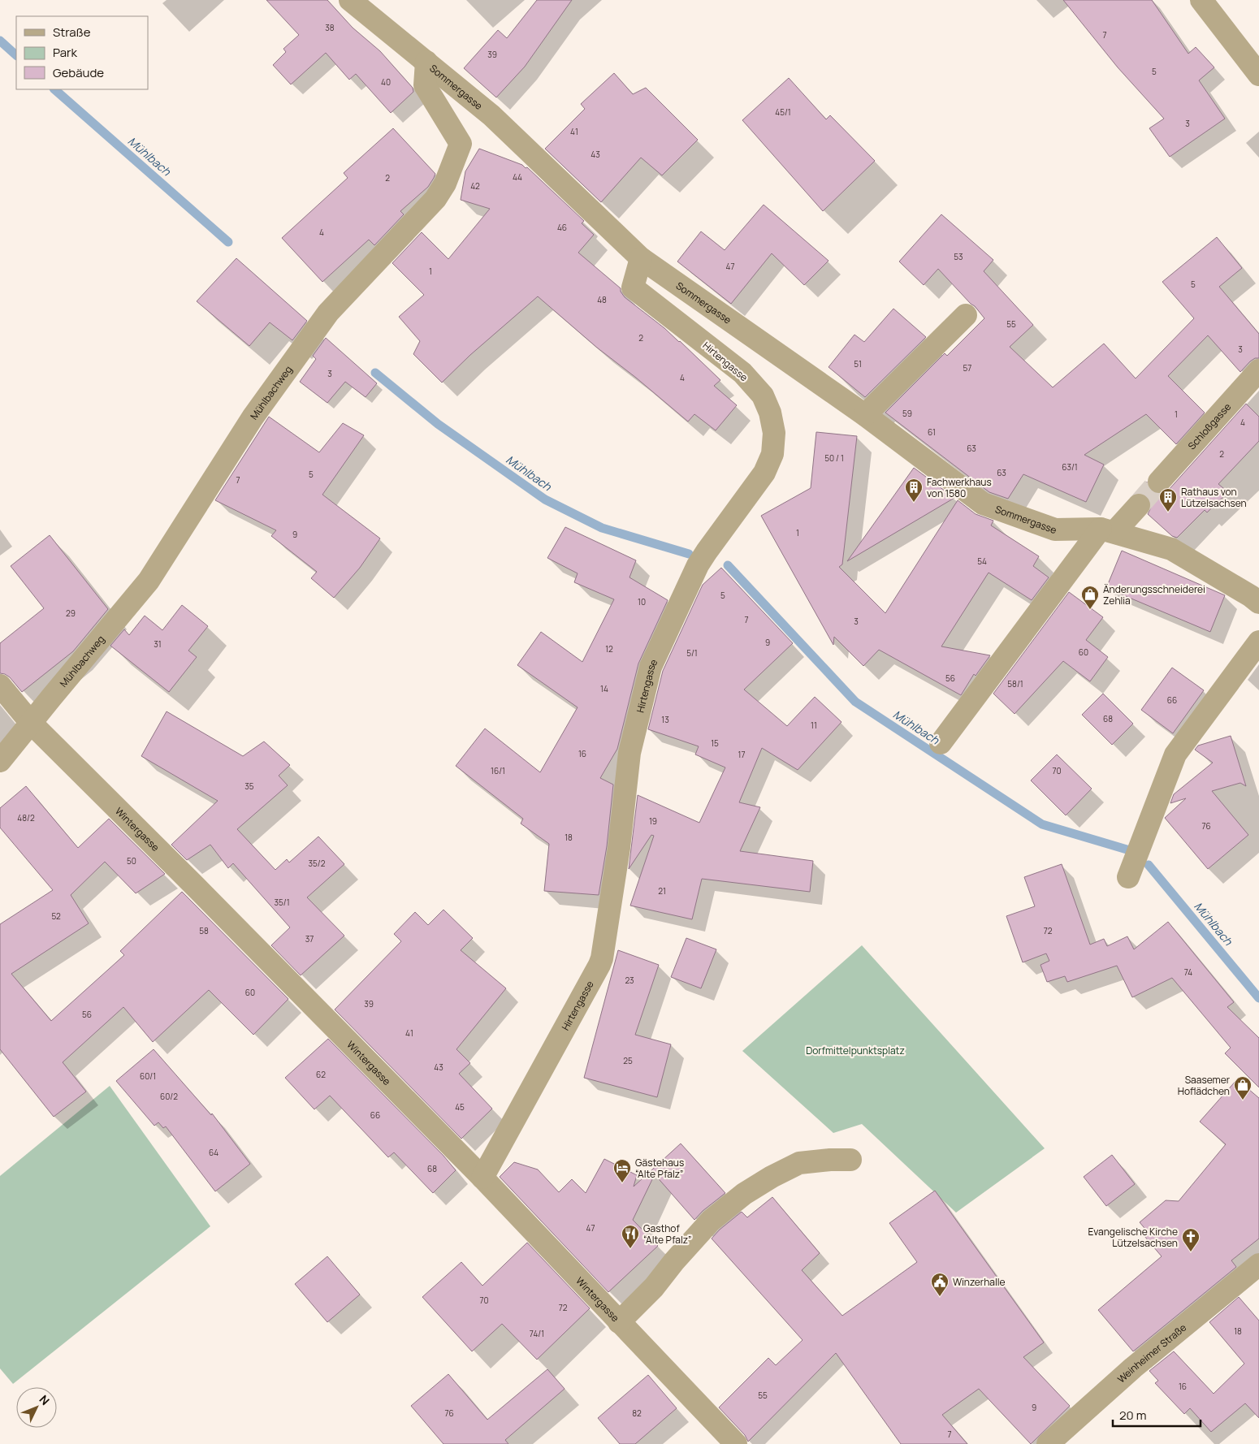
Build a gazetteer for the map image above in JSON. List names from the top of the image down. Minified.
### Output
{"streets":{"street":["Sommergasse","Hirtengasse","Mühlbachweg","Schloßgasse","Wintergasse","Weinheimer Straße"]},"crossings":[["Sommergasse","Hirtengasse"],["Sommergasse","Mühlbachweg"],["Hirtengasse","Wintergasse"],["Mühlbachweg","Wintergasse"]],"water":["Mühlbach"],"parks":["Dorfmittelpunktsplatz"],"places":{"building":["Fachwerkhaus von 1580","Rathaus von Lützelsachsen"],"shop":["Änderungsschneiderei Zehlia","Saasemer Hoflädchen"],"hotel":["Gästehaus “Alte Pfalz”"],"restaurant":["Gasthof “Alte Pfalz”"],"church":["Evangelische Kirche Lützelsachsen"],"public building":["Winzerhalle"]},"house_numbers":["38","7","39","5","40","45/1","3","41","43","44","2","42","46","4","53","47","1","5","48","55","2","3","51","57","3","4","59","1","4","61","63","2","50 / 1","63/1","63","5","7","1","9","54","5","10","29","7","3","9","31","12","60","5/1","56","58/1","14","66","68","13","11","15","16","17","16/1","70","35","48/2","19","76","18","50","35/2","21","35/1","52","58","72","37","74","23","60","39","56","41","25","43","62","60/1","60/2","45","66","64","68","47","70","72","18","74/1","16","55","9","76","82","7"],"legend":["Straße","Park","Gebäude"],"scale_bar":"20 m","north":"top right"}
